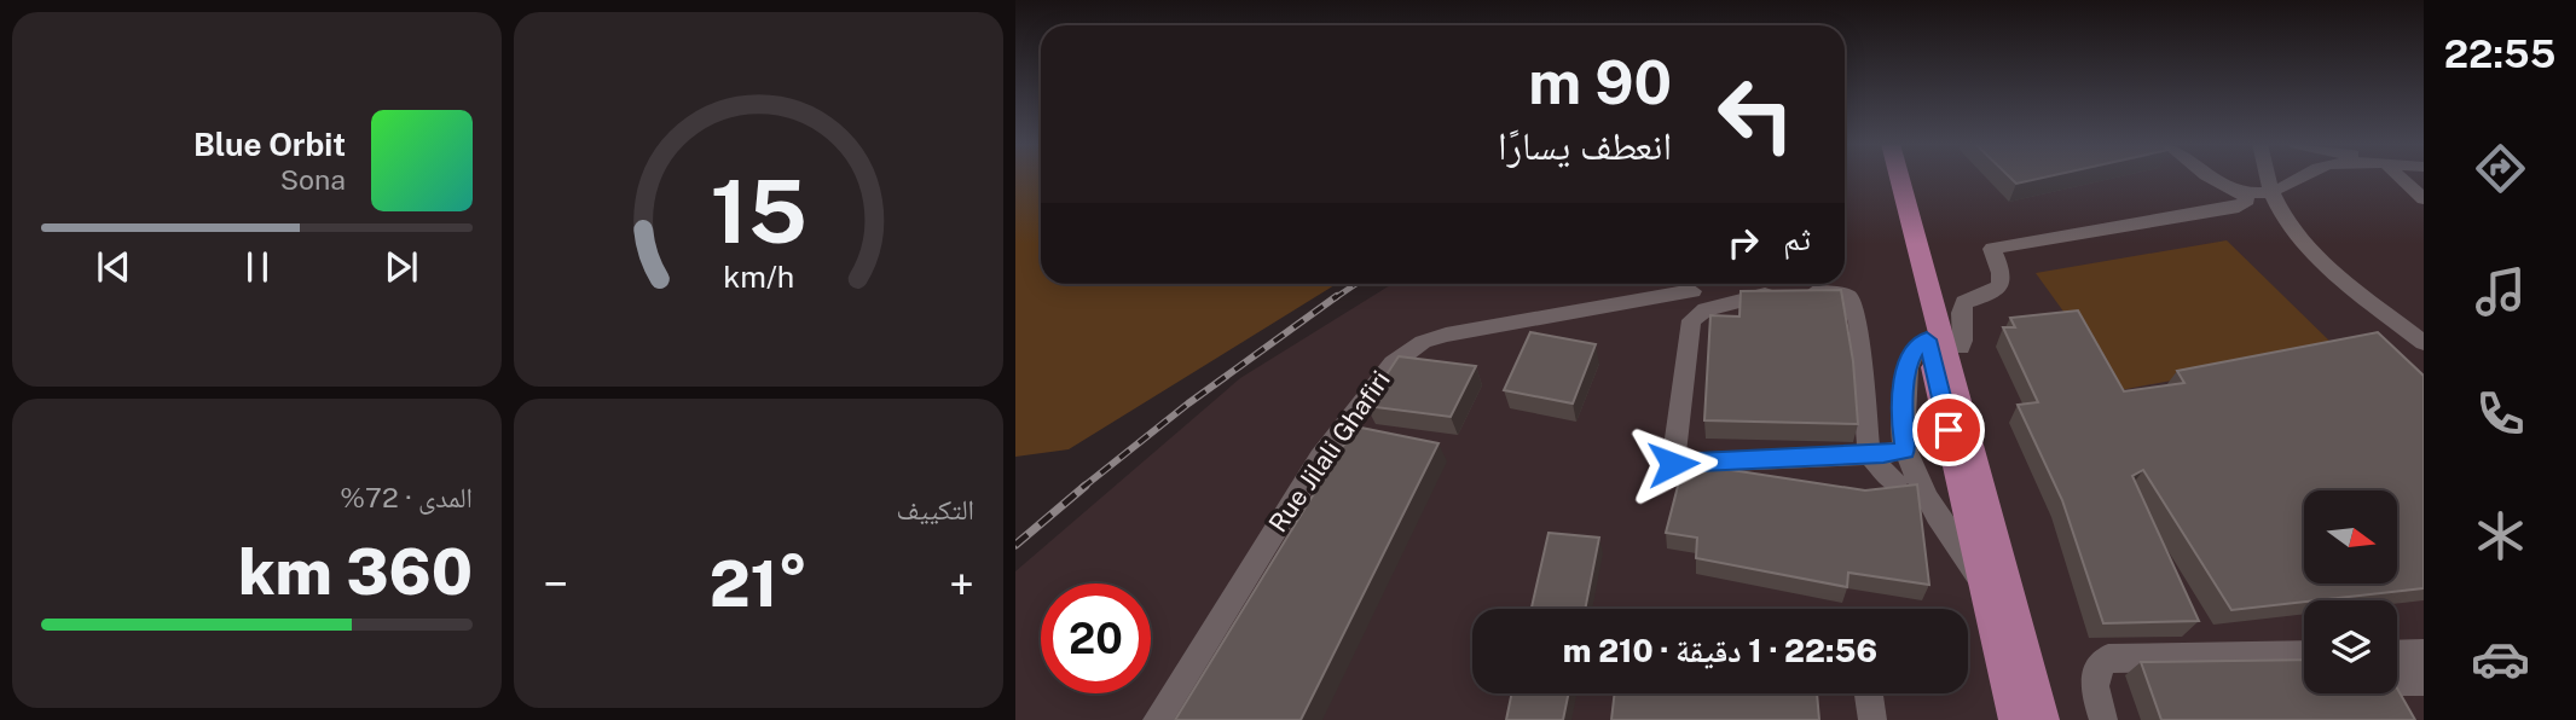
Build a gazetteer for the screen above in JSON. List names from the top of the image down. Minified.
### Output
{"streets":{"street":["Rue Jilali Ghafiri"]},"north":"right","page":{"tabs":"22:55","turn":["90 m","انعطف يسارًا"],"song":["Blue Orbit","Sona"],"then":"ثم","tile":["التكييف",["المدى · 72%","360 km"]],"heat":["−","21°","+"],"limit":"20","trip":"22:56 · 1 دقيقة · 210 m","gauge":["15","km/h"]}}
